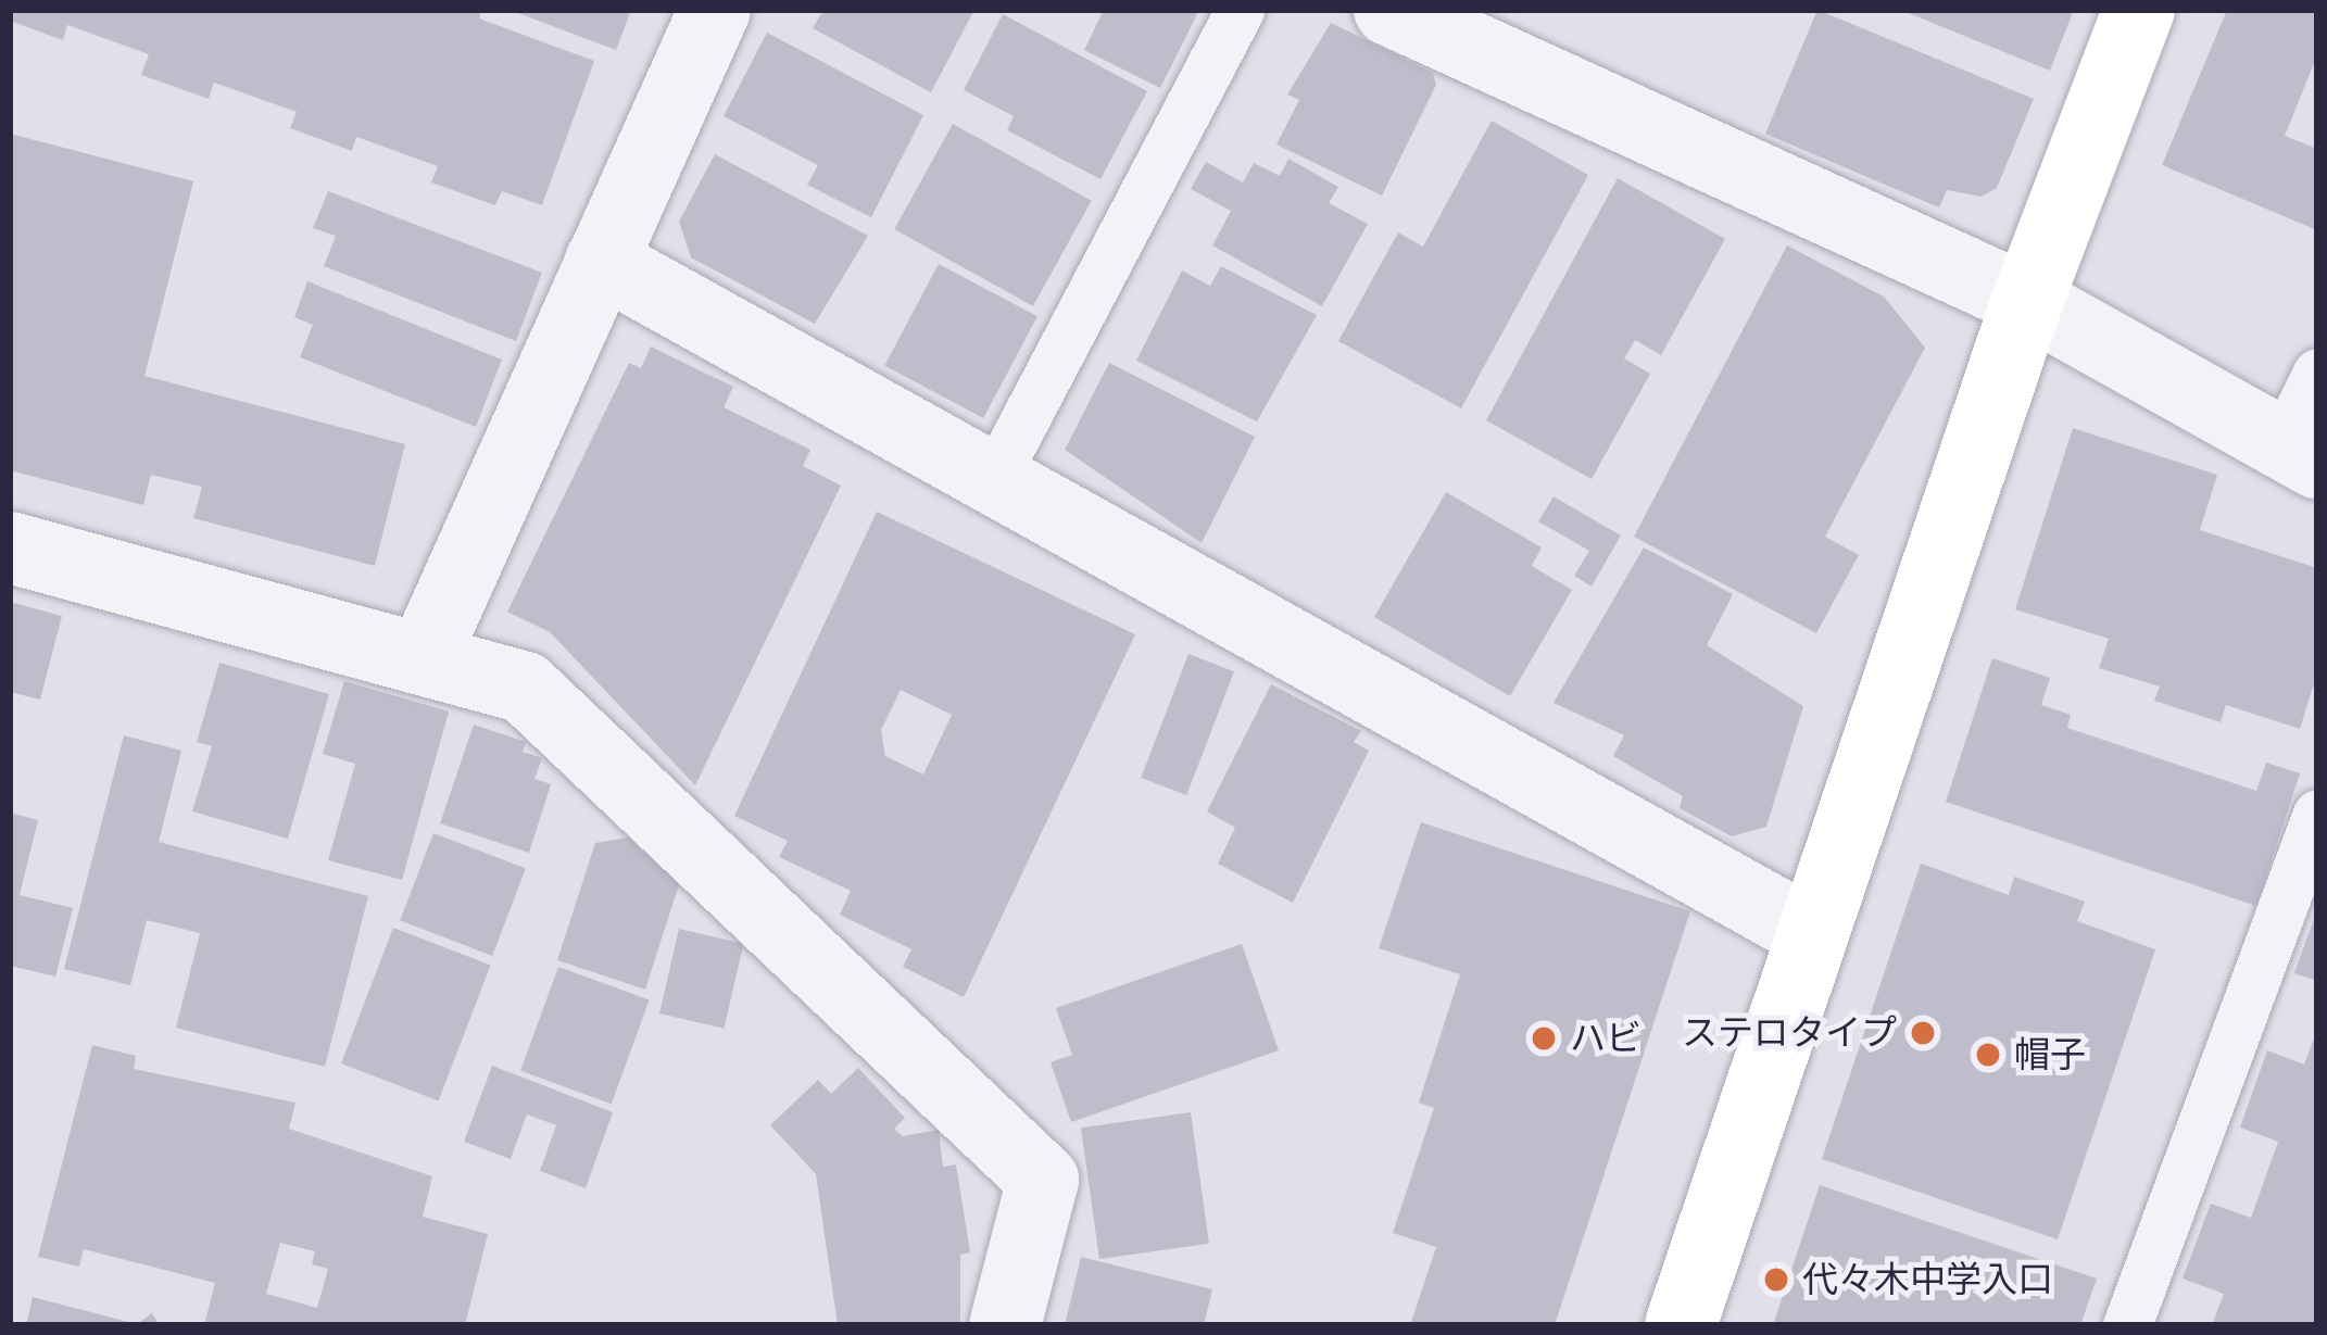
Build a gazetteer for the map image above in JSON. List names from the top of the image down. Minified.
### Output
{"places":["ステロタイプ","ハビ","帽子","代々木中学入口"]}
